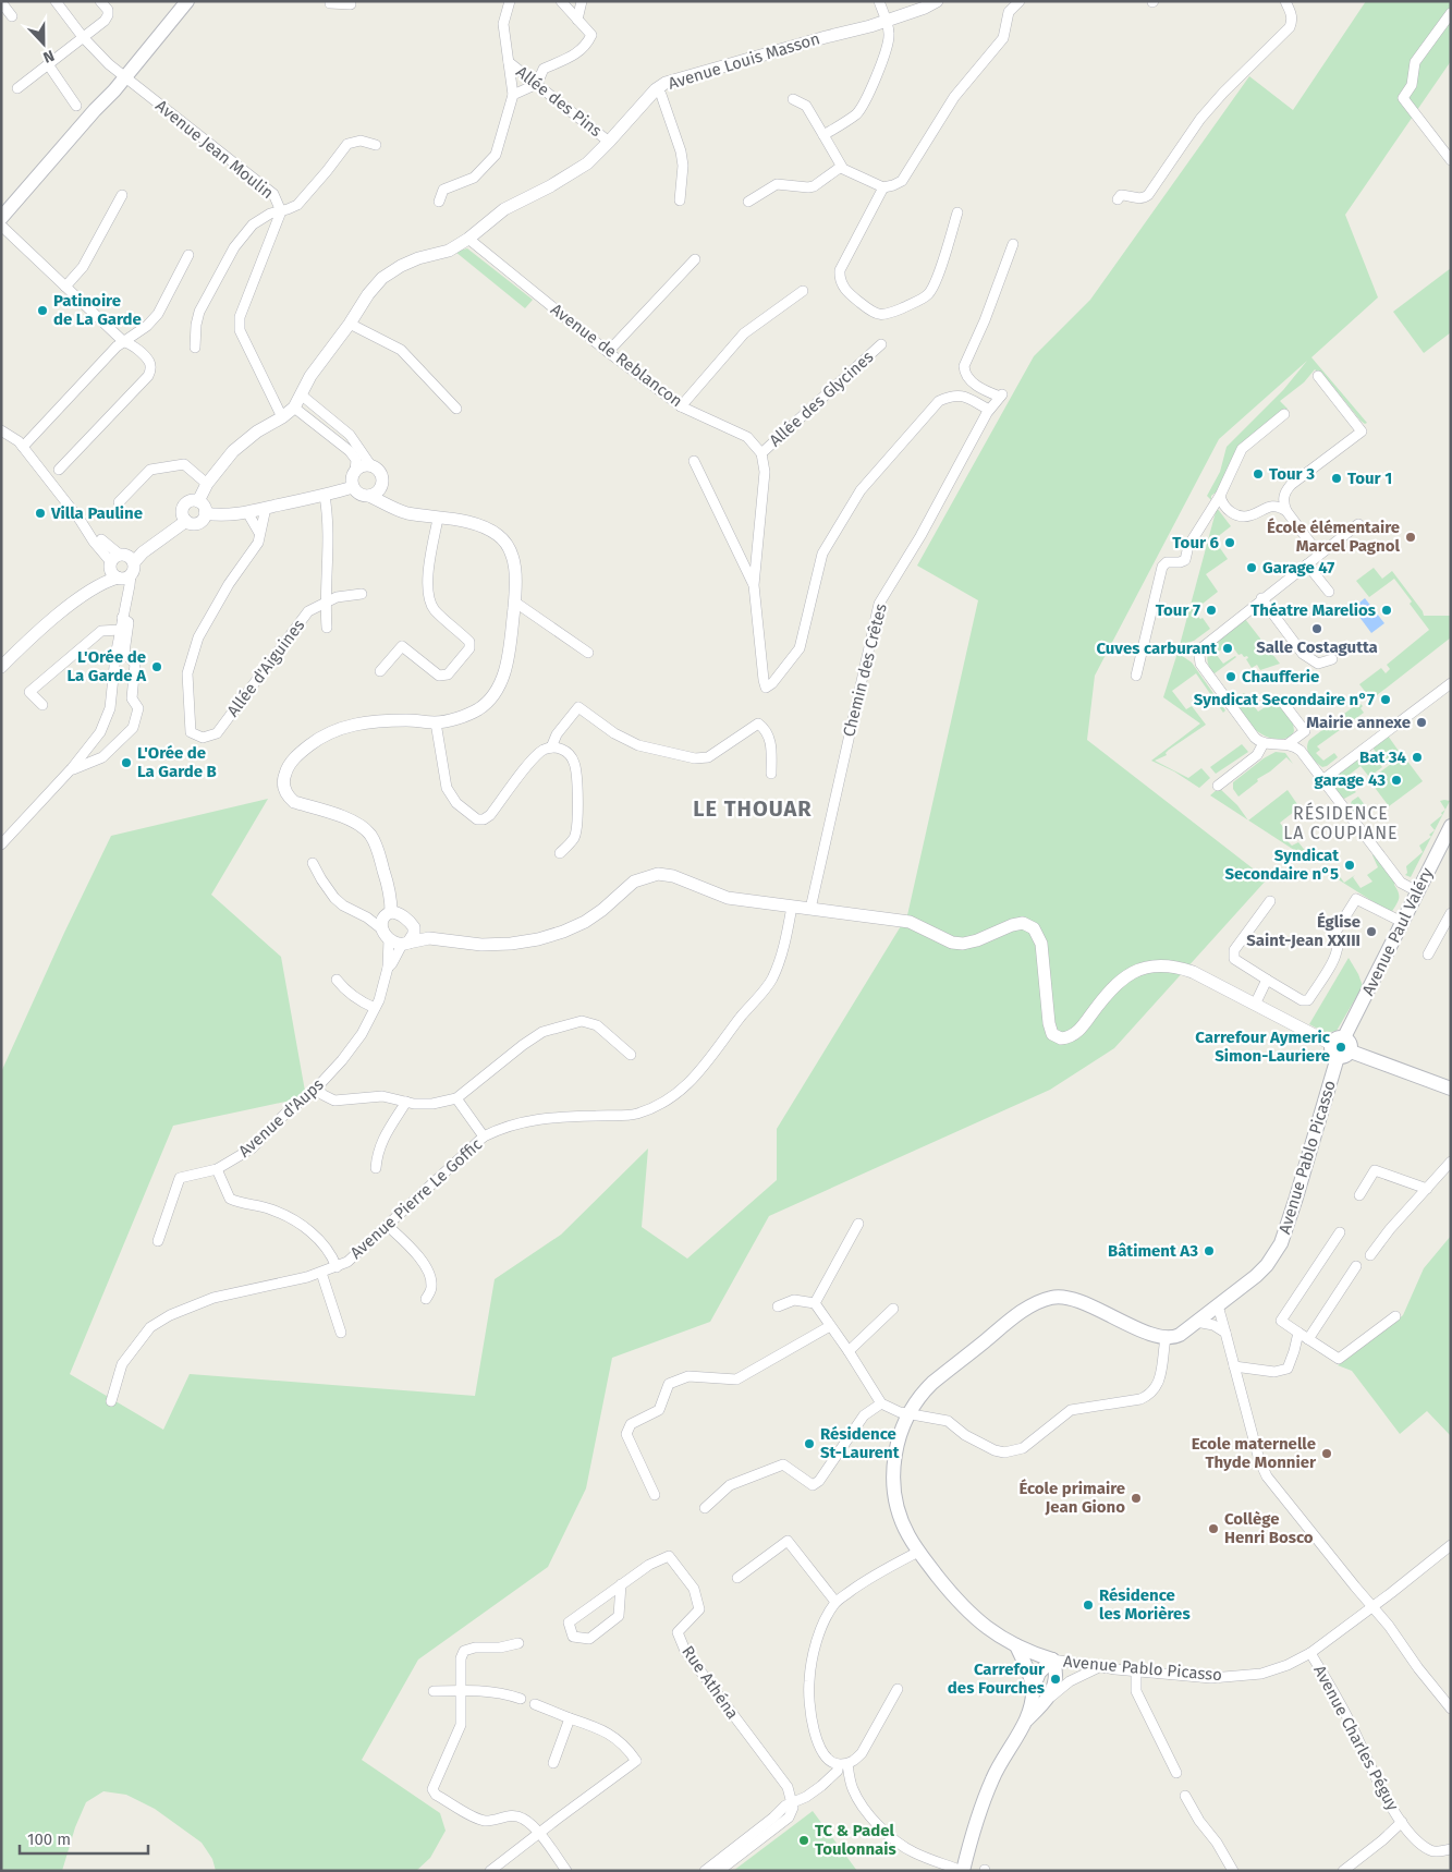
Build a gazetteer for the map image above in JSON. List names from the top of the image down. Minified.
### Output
{"streets":{"main road":["Avenue Paul Valéry","Avenue Pablo Picasso"],"street":["Avenue Louis Masson","Allée des Pins","Avenue Jean Moulin","Avenue de Reblancon","Allée des Glycines","Allée d'Aiguines","Chemin des Crêtes","Avenue d'Aups","Avenue Pierre Le Goffic","Rue Athéna","Avenue Charles Péguy"]},"crossings":[["Avenue Louis Masson","Allée des Pins"],["Avenue Louis Masson","Avenue Jean Moulin"],["Avenue Louis Masson","Avenue de Reblancon"],["Avenue de Reblancon","Allée des Glycines"],["Avenue Paul Valéry","Avenue Pablo Picasso"],["Avenue Pablo Picasso","Avenue Charles Péguy"]],"districts":["LE THOUAR","RÉSIDENCE LA COUPIANE"],"places":["Patinoire de La Garde","Tour 3","Tour 1","Villa Pauline","École élémentaire Marcel Pagnol","Tour 6","Garage 47","Tour 7","Théatre Marelios","Salle Costagutta","Cuves carburant","L'Orée de La Garde A","Chaufferie","Syndicat Secondaire n°7","Mairie annexe","Bat 34","L'Orée de La Garde B","garage 43","Syndicat Secondaire n°5","Église Saint-Jean XXIII","Carrefour Aymeric Simon-Lauriere","Bâtiment A3","Résidence St-Laurent","Ecole maternelle Thyde Monnier","École primaire Jean Giono","Collège Henri Bosco","Résidence les Morières","Carrefour des Fourches","TC & Padel Toulonnais"],"scale_bar":"100 m","north":"bottom"}
